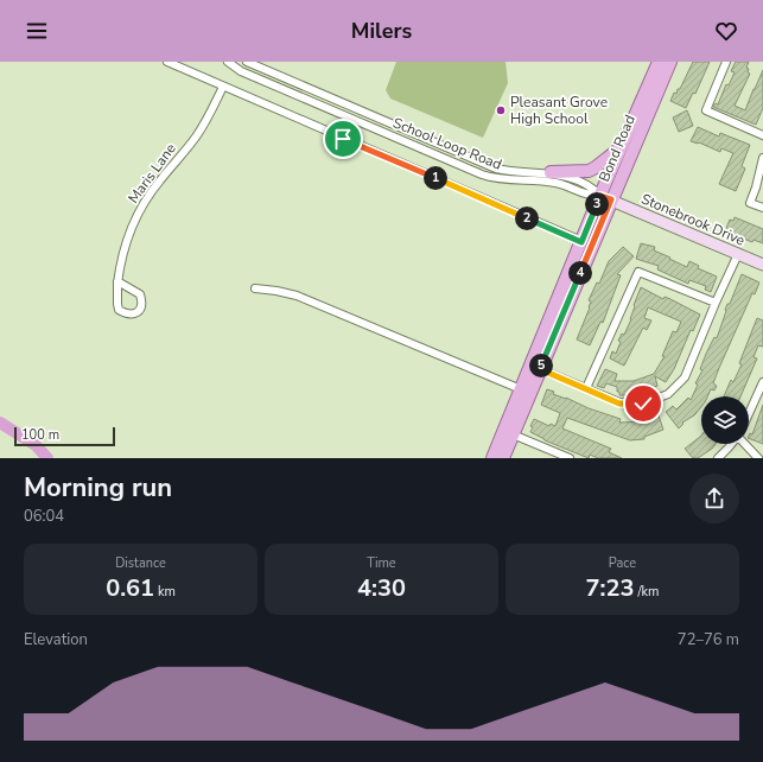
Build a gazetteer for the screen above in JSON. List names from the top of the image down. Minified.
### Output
{"streets":{"main road":["Bond Road"],"street":["School Loop Road","Maris Lane","Stonebrook Drive"]},"crossings":[["School Loop Road","Bond Road"],["School Loop Road","Stonebrook Drive"],["Bond Road","Stonebrook Drive"]],"places":["Pleasant Grove High School"],"scale_bar":"100 m","page":{"header":"Milers","pins":["1","3","2","4","5"],"scale":"100 m","heading":["Morning run","06:04"],"stats":[["Distance","0.61 km"],["Time","4:30"],["Pace","7:23 /km"]],"chart":["Elevation","72–76 m"]}}
